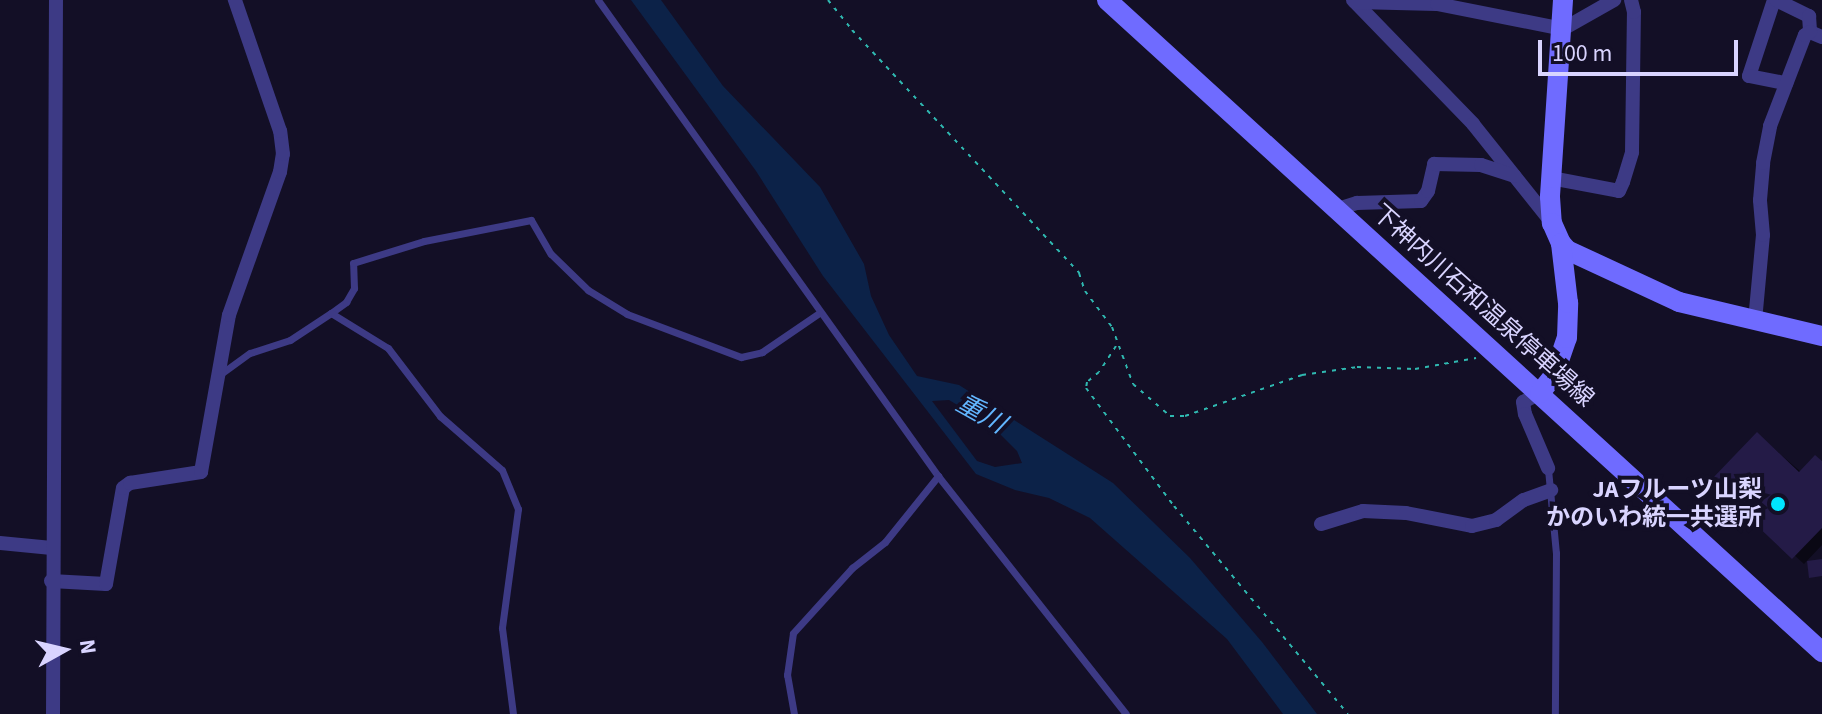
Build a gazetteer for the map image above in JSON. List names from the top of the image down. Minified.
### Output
{"streets":{"main road":["下神内川石和温泉停車場線"]},"water":["重川"],"places":["JAフルーツ山梨 かのいわ統一共選所"],"scale_bar":"100 m","north":"right"}
